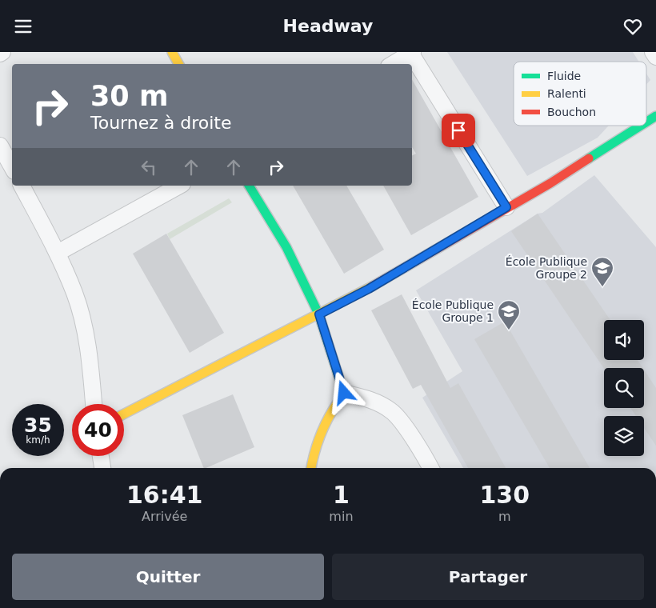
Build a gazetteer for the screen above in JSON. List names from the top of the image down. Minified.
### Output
{"places":{"school or university":["École Publique Groupe 2","École Publique Groupe 1"]},"legend":["Fluide","Ralenti","Bouchon"],"page":{"header":"Headway","turn":["30 m","Tournez à droite"],"speed":"35 km/h","limit":"40","eta":["16:41","Arrivée","1","min","130","m"],"buttons":["Quitter","Partager"]}}
